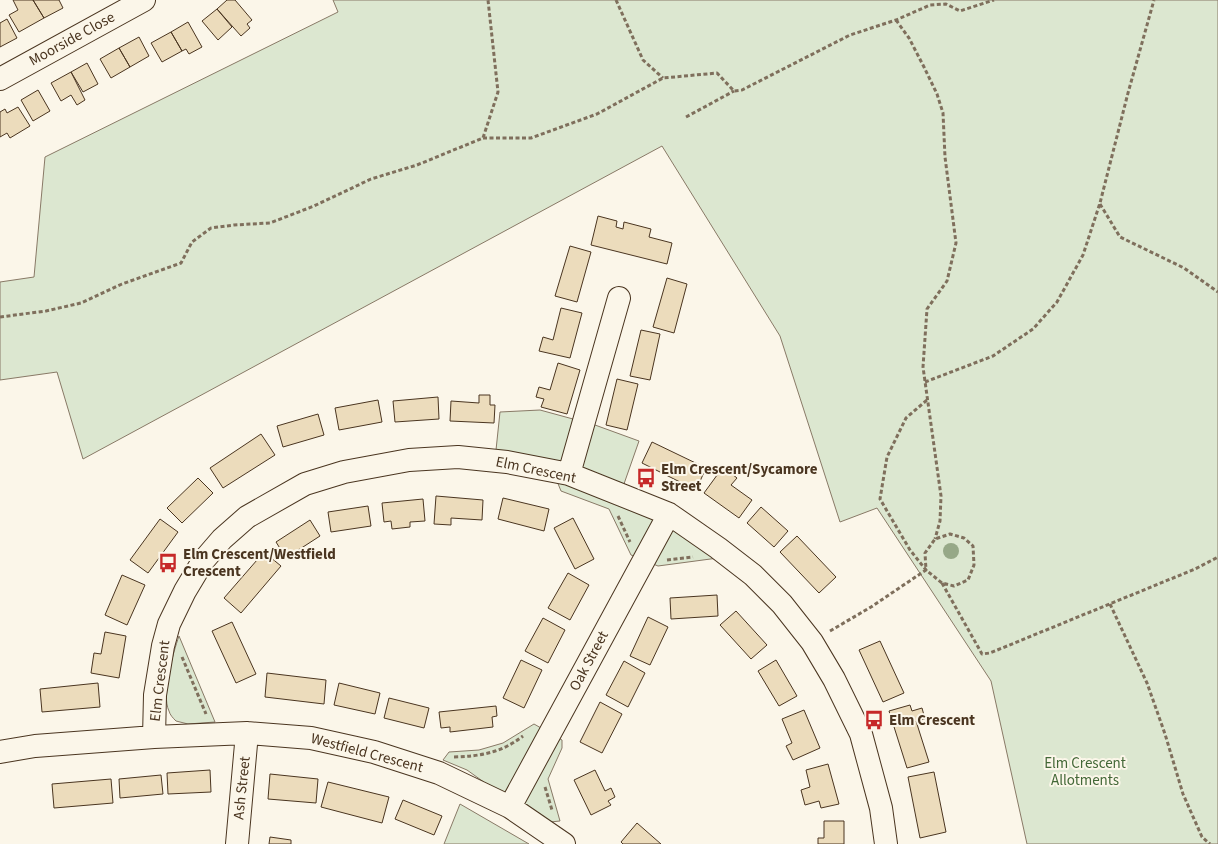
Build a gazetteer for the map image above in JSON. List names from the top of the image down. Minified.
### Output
{"streets":{"street":["Moorside Close","Elm Crescent","Oak Street","Westfield Crescent","Ash Street"]},"crossings":[["Elm Crescent","Oak Street"],["Elm Crescent","Westfield Crescent"],["Oak Street","Westfield Crescent"],["Westfield Crescent","Ash Street"]],"parks":["Elm Crescent Allotments"],"places":{"bus stop":["Elm Crescent/Sycamore Street","Elm Crescent/Westfield Crescent","Elm Crescent"]}}
